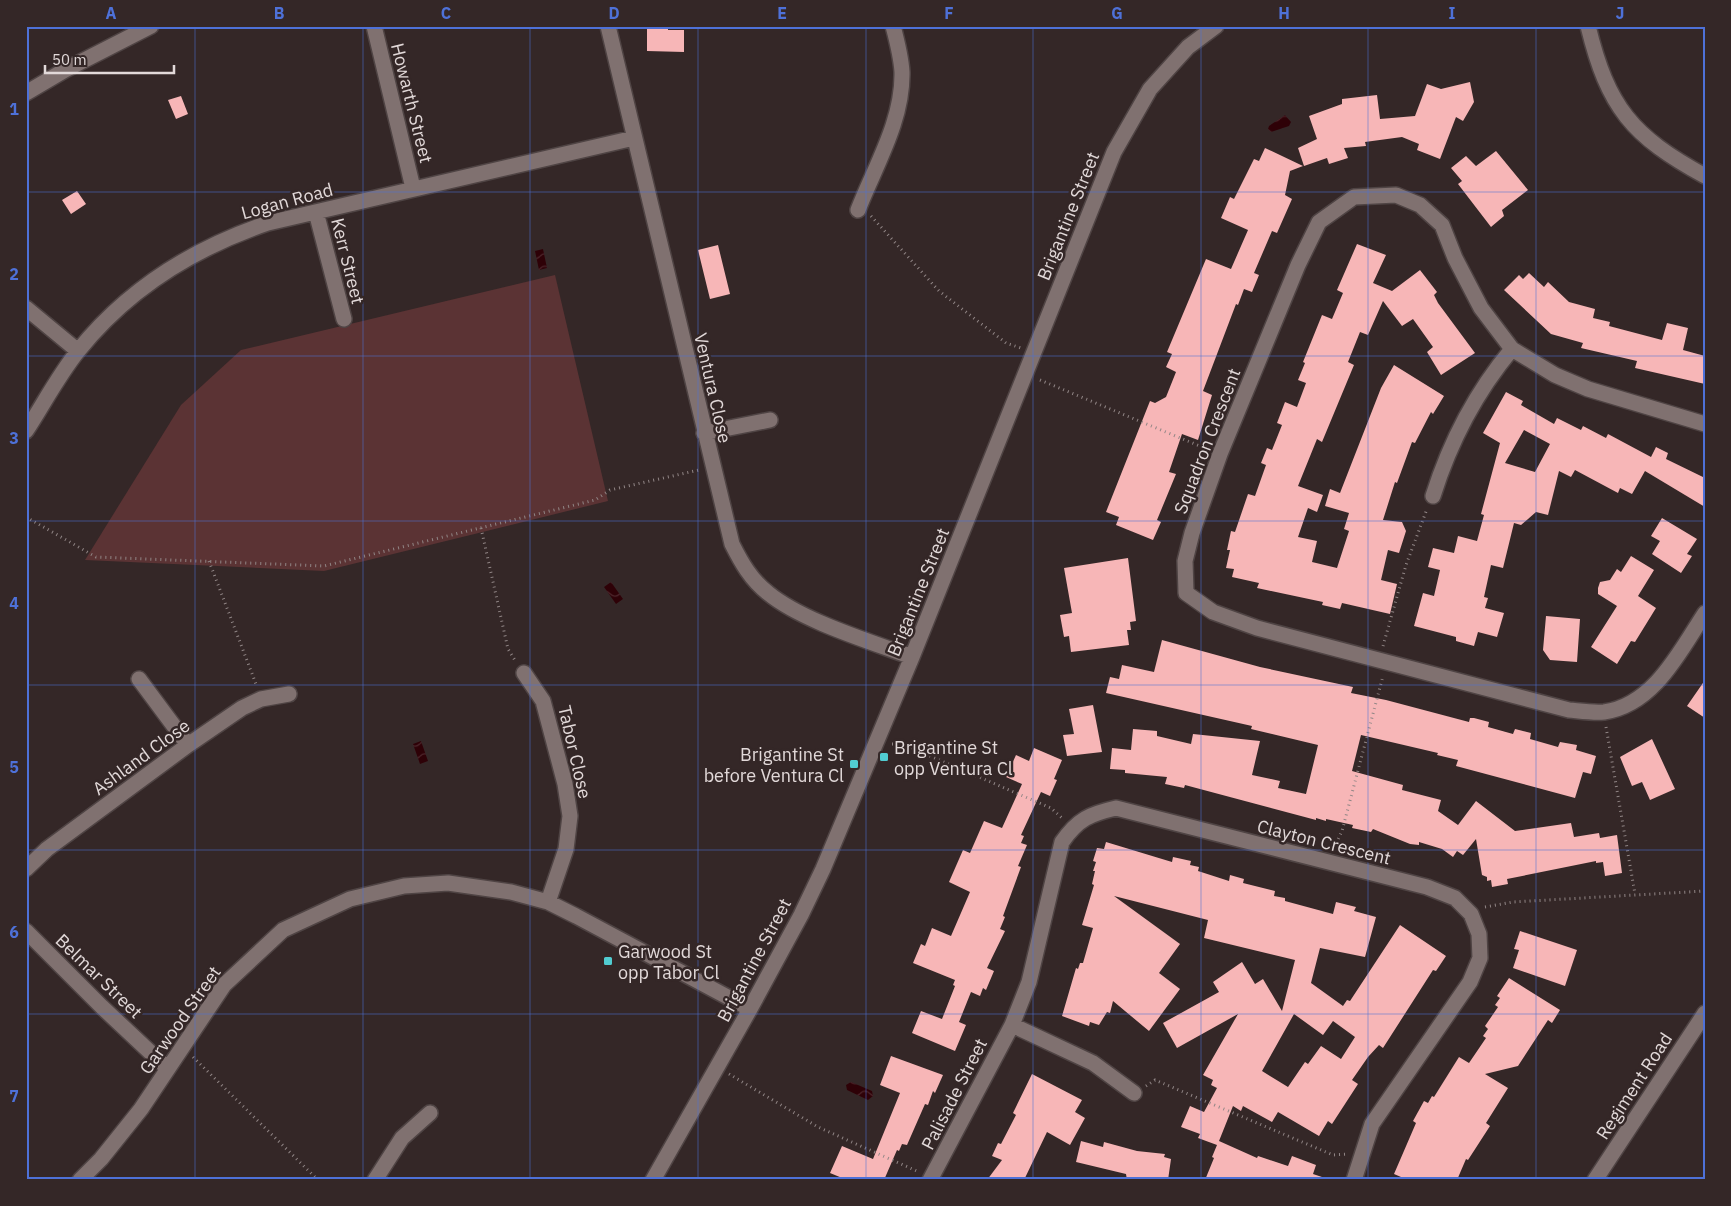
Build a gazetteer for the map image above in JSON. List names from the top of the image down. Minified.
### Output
{"streets":{"street":["Howarth Street","Logan Road","Brigantine Street","Kerr Street","Ventura Close","Squadron Crescent","Tabor Close","Ashland Close","Clayton Crescent","Belmar Street","Garwood Street","Regiment Road","Palisade Street"]},"crossings":[["Howarth Street","Logan Road"],["Logan Road","Kerr Street"],["Logan Road","Ventura Close"],["Brigantine Street","Ventura Close"],["Brigantine Street","Garwood Street"],["Tabor Close","Garwood Street"],["Clayton Crescent","Palisade Street"],["Belmar Street","Garwood Street"]],"places":{"transit":["Brigantine St opp Ventura Cl","Brigantine St before Ventura Cl","Garwood St opp Tabor Cl"]},"scale_bar":"50 m","grid":{"columns":["A","B","C","D","E","F","G","H","I","J"],"rows":["1","2","3","4","5","6","7"]}}
